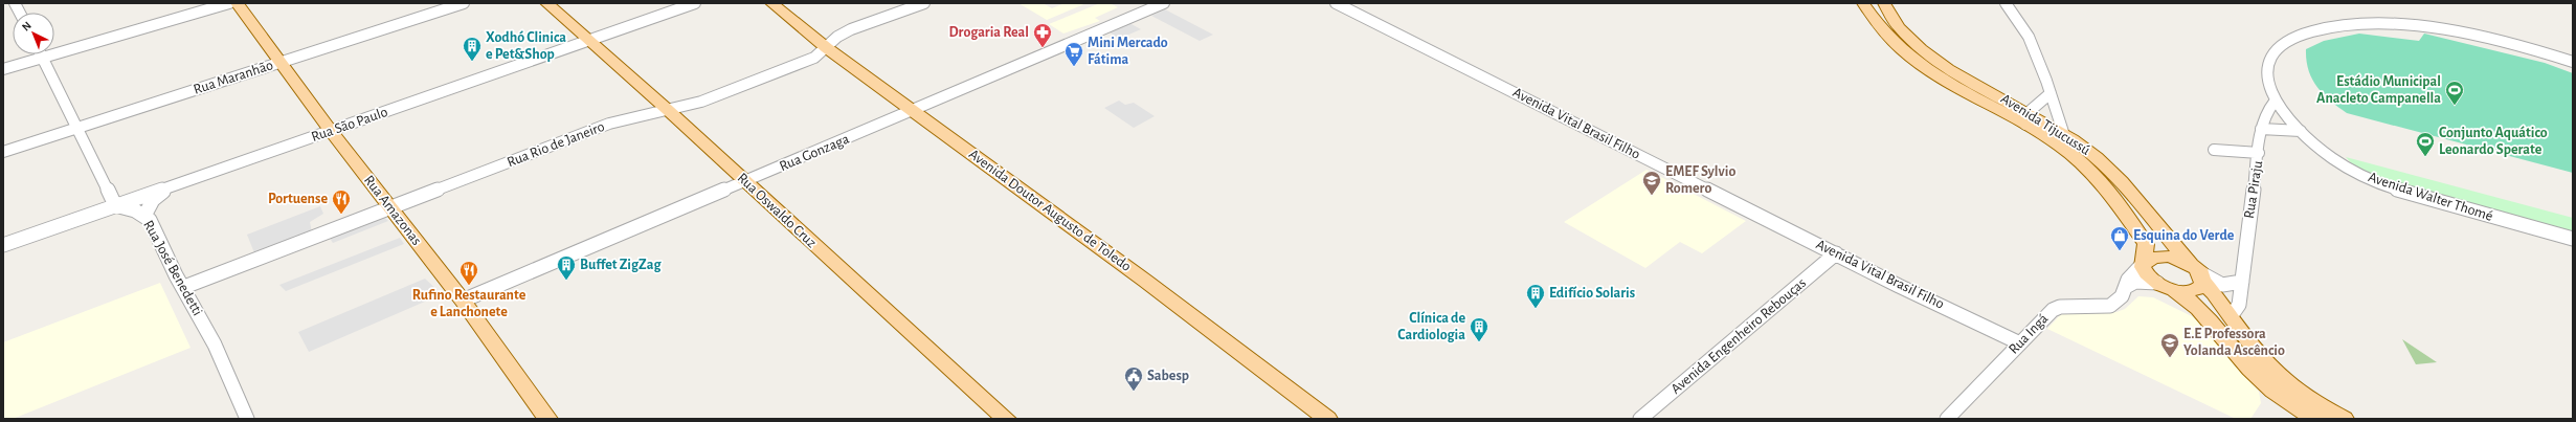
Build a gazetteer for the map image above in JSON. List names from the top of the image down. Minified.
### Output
{"streets":{"main road":["Avenida Tijucussú","Rua Amazonas","Rua Oswaldo Cruz","Avenida Doutor Augusto de Toledo"],"street":["Rua Maranhão","Avenida Vital Brasil Filho","Rua São Paulo","Rua Rio de Janeiro","Rua Gonzaga","Rua Piraju","Avenida Walter Thomé","Rua José Benedetti","Rua Ingá","Avenida Engenheiro Rebouças"]},"crossings":[["Rua Maranhão","Rua Amazonas"],["Avenida Vital Brasil Filho","Rua Ingá"],["Avenida Vital Brasil Filho","Avenida Engenheiro Rebouças"],["Rua São Paulo","Rua Amazonas"],["Rua São Paulo","Rua Oswaldo Cruz"],["Rua São Paulo","Rua José Benedetti"],["Avenida Tijucussú","Rua Piraju"],["Avenida Tijucussú","Rua Ingá"],["Rua Rio de Janeiro","Rua Amazonas"],["Rua Rio de Janeiro","Rua Oswaldo Cruz"],["Rua Rio de Janeiro","Avenida Doutor Augusto de Toledo"],["Rua Rio de Janeiro","Rua José Benedetti"],["Rua Gonzaga","Rua Amazonas"],["Rua Gonzaga","Rua Oswaldo Cruz"],["Rua Gonzaga","Avenida Doutor Augusto de Toledo"],["Rua Piraju","Avenida Walter Thomé"]],"places":{"pharmacy":["Drogaria Real"],"building":["Xodhó Clinica e Pet&Shop","Buffet ZigZag","Edifício Solaris","Clínica de Cardiologia"],"supermarket":["Mini Mercado Fátima"],"sports":["Estádio Municipal Anacleto Campanella","Conjunto Aquático Leonardo Sperate"],"school or university":["EMEF Sylvio Romero","E.E Professora Yolanda Ascêncio"],"restaurant":["Portuense","Rufino Restaurante e Lanchonete"],"shop":["Esquina do Verde"],"public building":["Sabesp"]},"north":"top left"}
